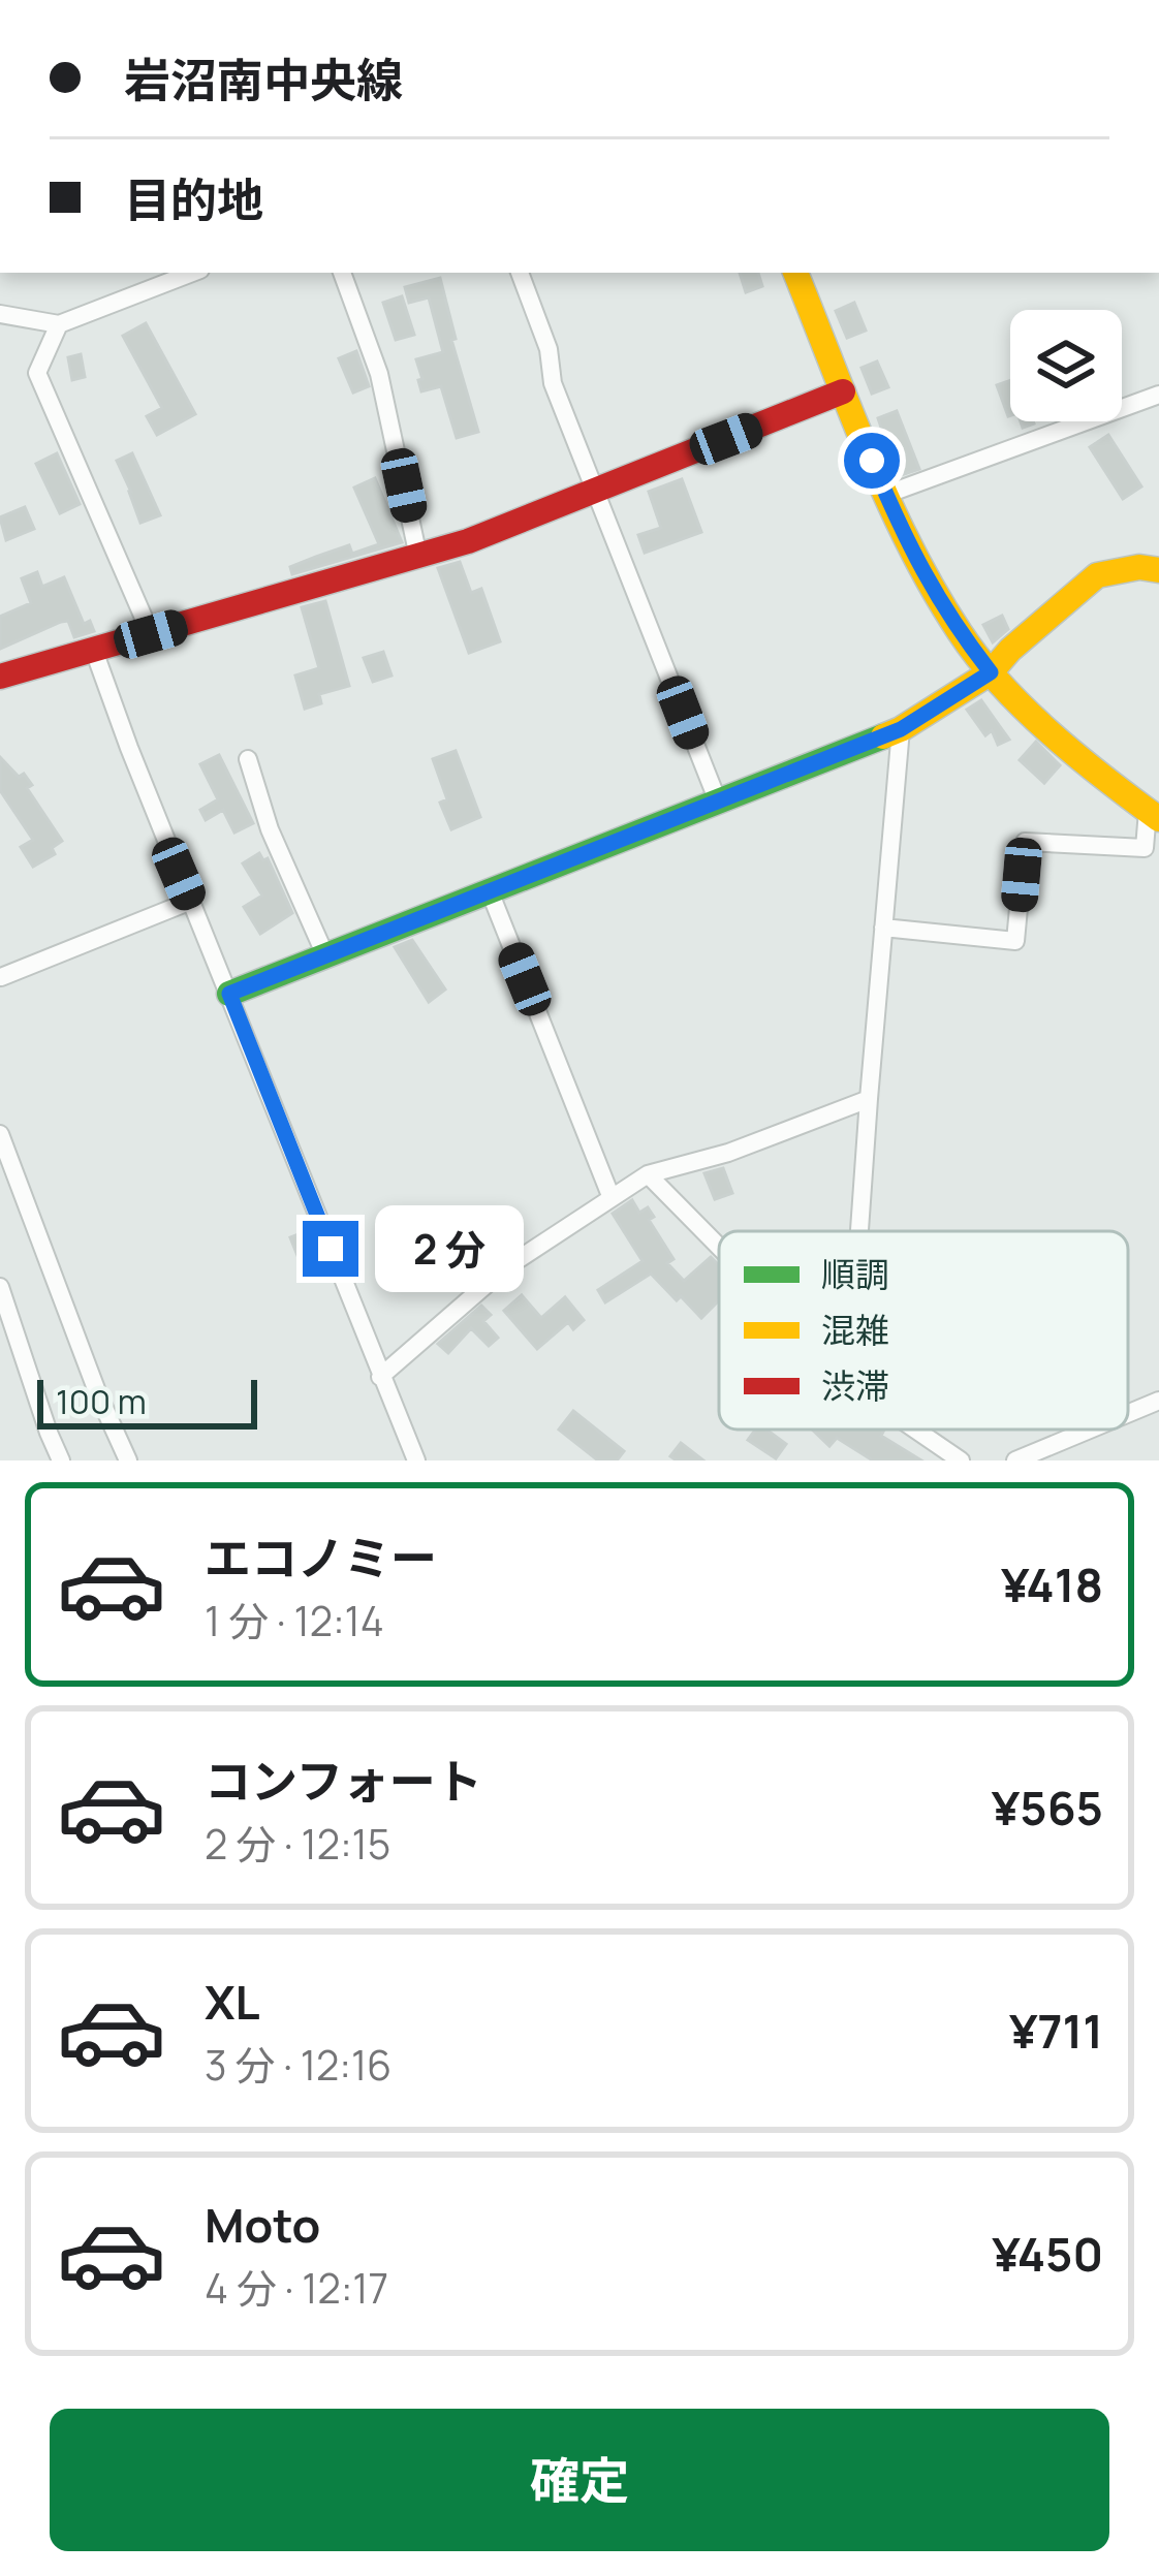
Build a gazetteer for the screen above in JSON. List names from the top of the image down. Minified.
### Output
{"legend":["順調","混雑","渋滞"],"scale_bar":"100 m","page":{"banner":["岩沼南中央線","目的地"],"bubble":"2 分","scale":"100 m","list":[{"name":"エコノミー","note":"1 分 · 12:14","value":"¥418"},{"name":"コンフォート","note":"2 分 · 12:15","value":"¥565"},{"name":"XL","note":"3 分 · 12:16","value":"¥711"},{"name":"Moto","note":"4 分 · 12:17","value":"¥450"}],"buttons":"確定"}}
